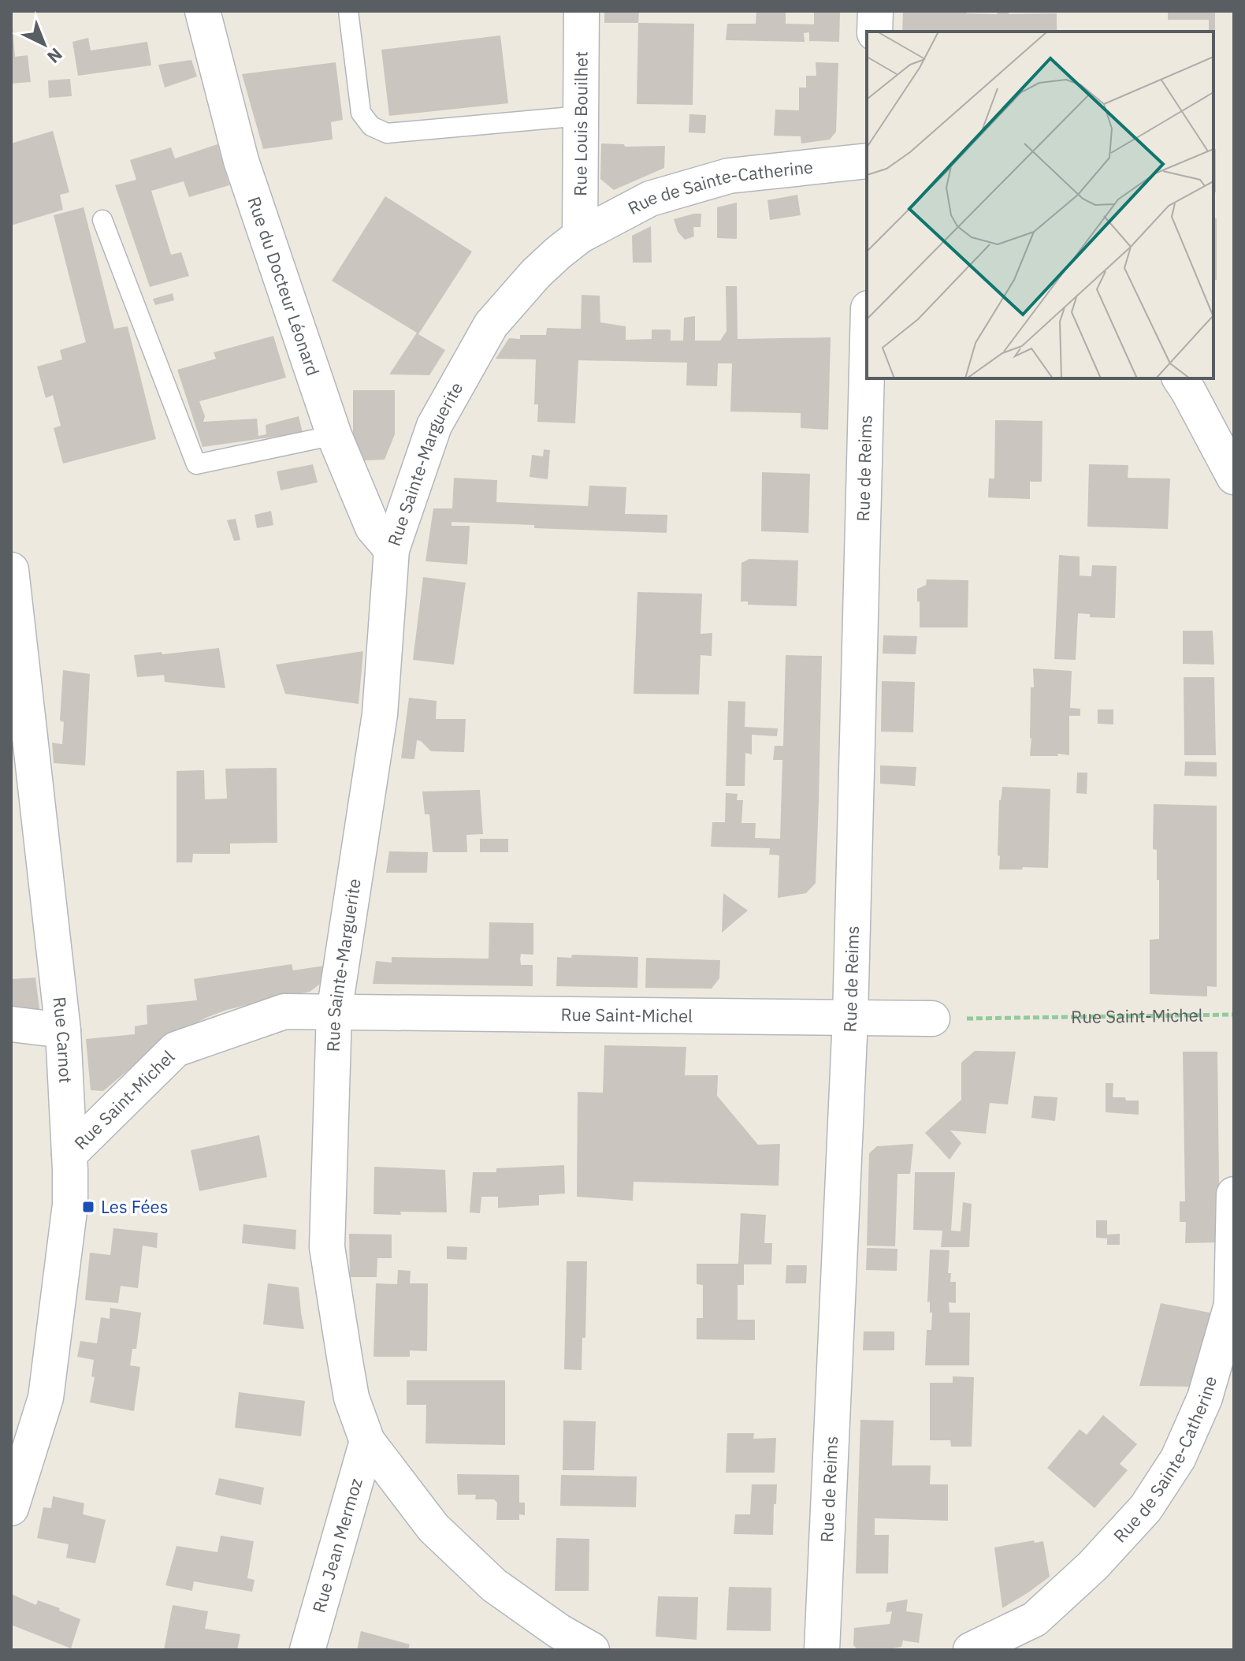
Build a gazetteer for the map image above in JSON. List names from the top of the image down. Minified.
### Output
{"streets":{"street":["Rue Louis Bouilhet","Rue de Sainte-Catherine","Rue du Docteur Léonard","Rue Sainte-Marguerite","Rue de Reims","Rue Saint-Michel","Rue Carnot","Rue Jean Mermoz"]},"crossings":[["Rue Louis Bouilhet","Rue de Sainte-Catherine"],["Rue Louis Bouilhet","Rue Sainte-Marguerite"],["Rue de Sainte-Catherine","Rue Sainte-Marguerite"],["Rue du Docteur Léonard","Rue Sainte-Marguerite"],["Rue Sainte-Marguerite","Rue Saint-Michel"],["Rue Sainte-Marguerite","Rue Jean Mermoz"],["Rue de Reims","Rue Saint-Michel"],["Rue Saint-Michel","Rue Carnot"]],"places":{"transit":["Les Fées"]},"north":"bottom right"}
